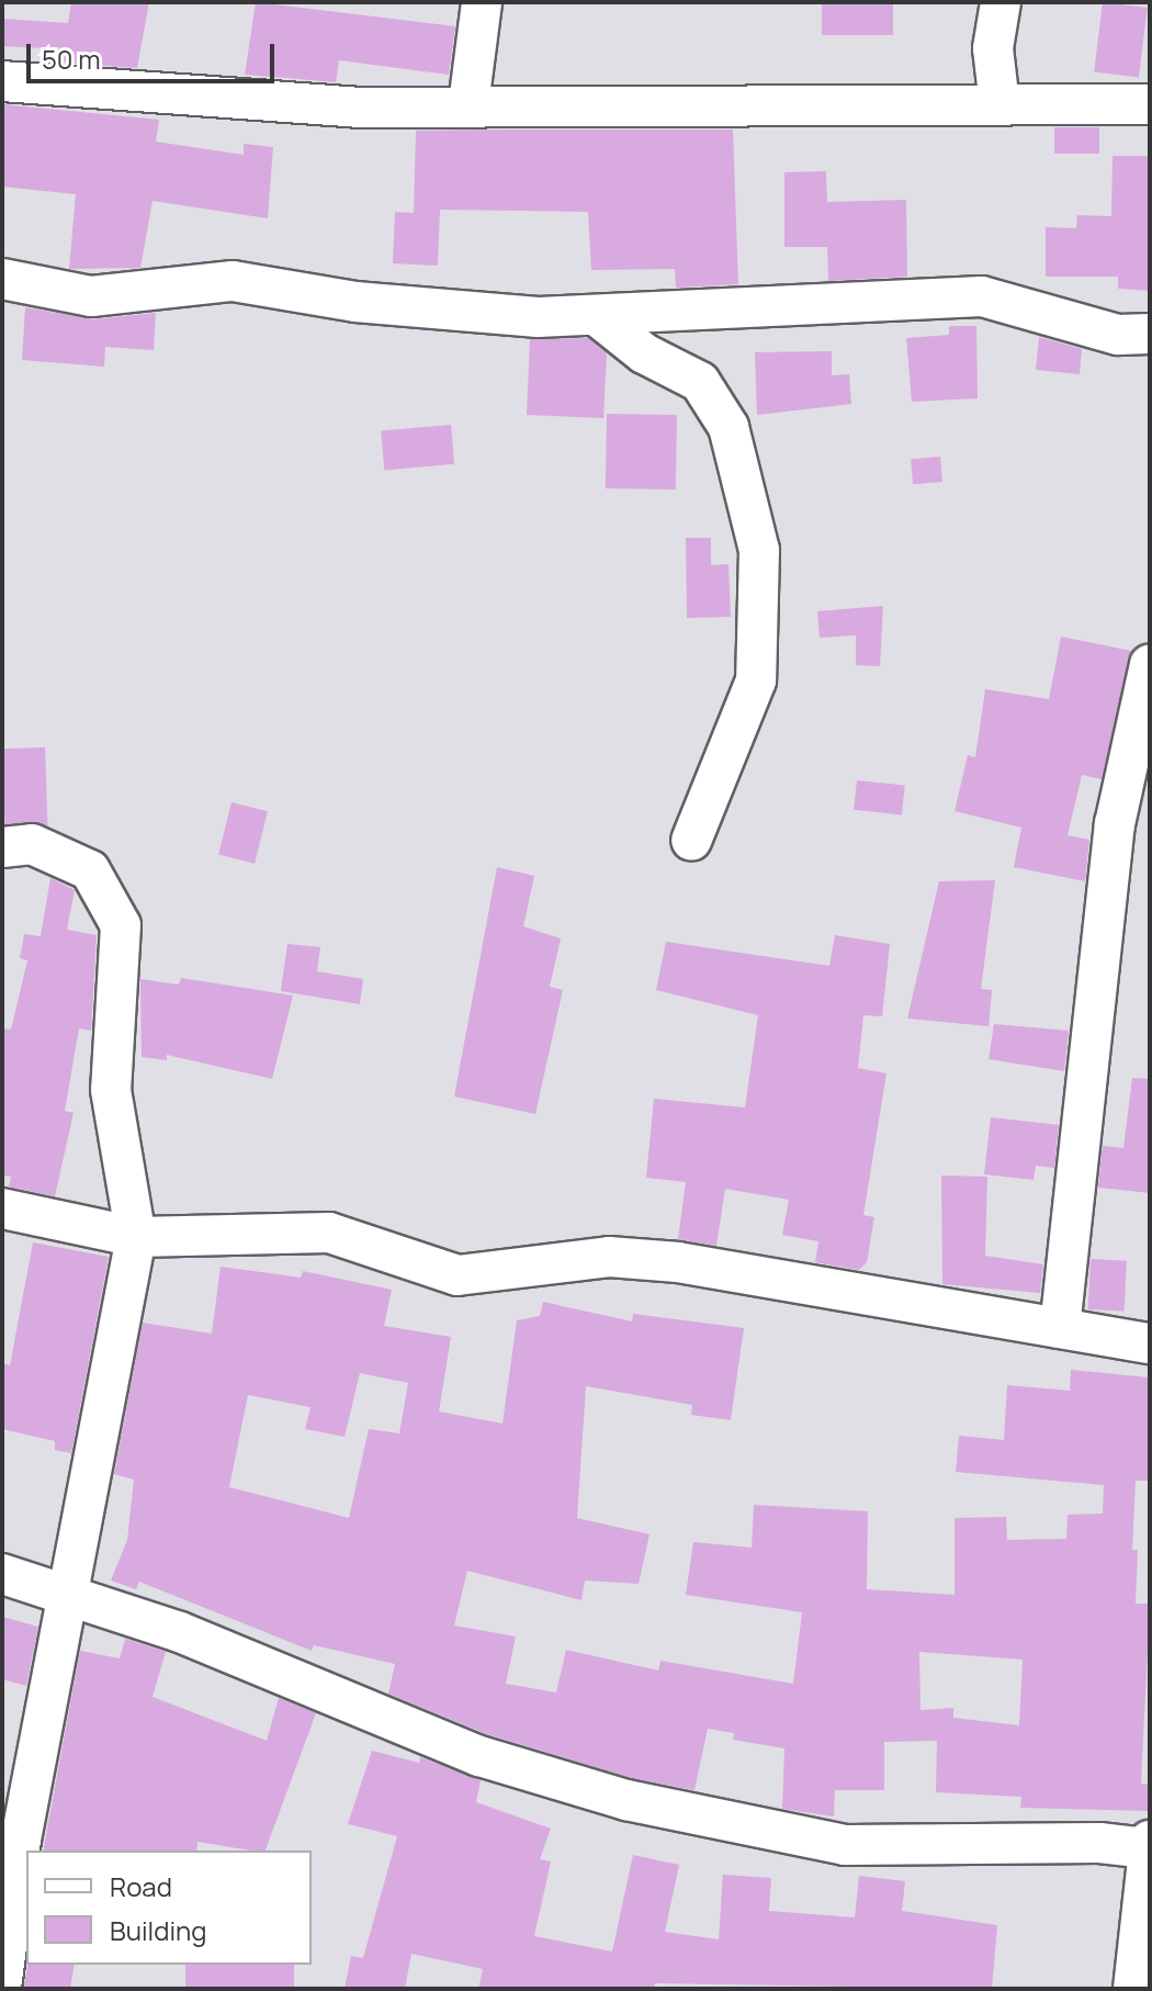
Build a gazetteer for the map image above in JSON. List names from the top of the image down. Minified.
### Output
{"legend":["Road","Building"],"scale_bar":"50 m"}
